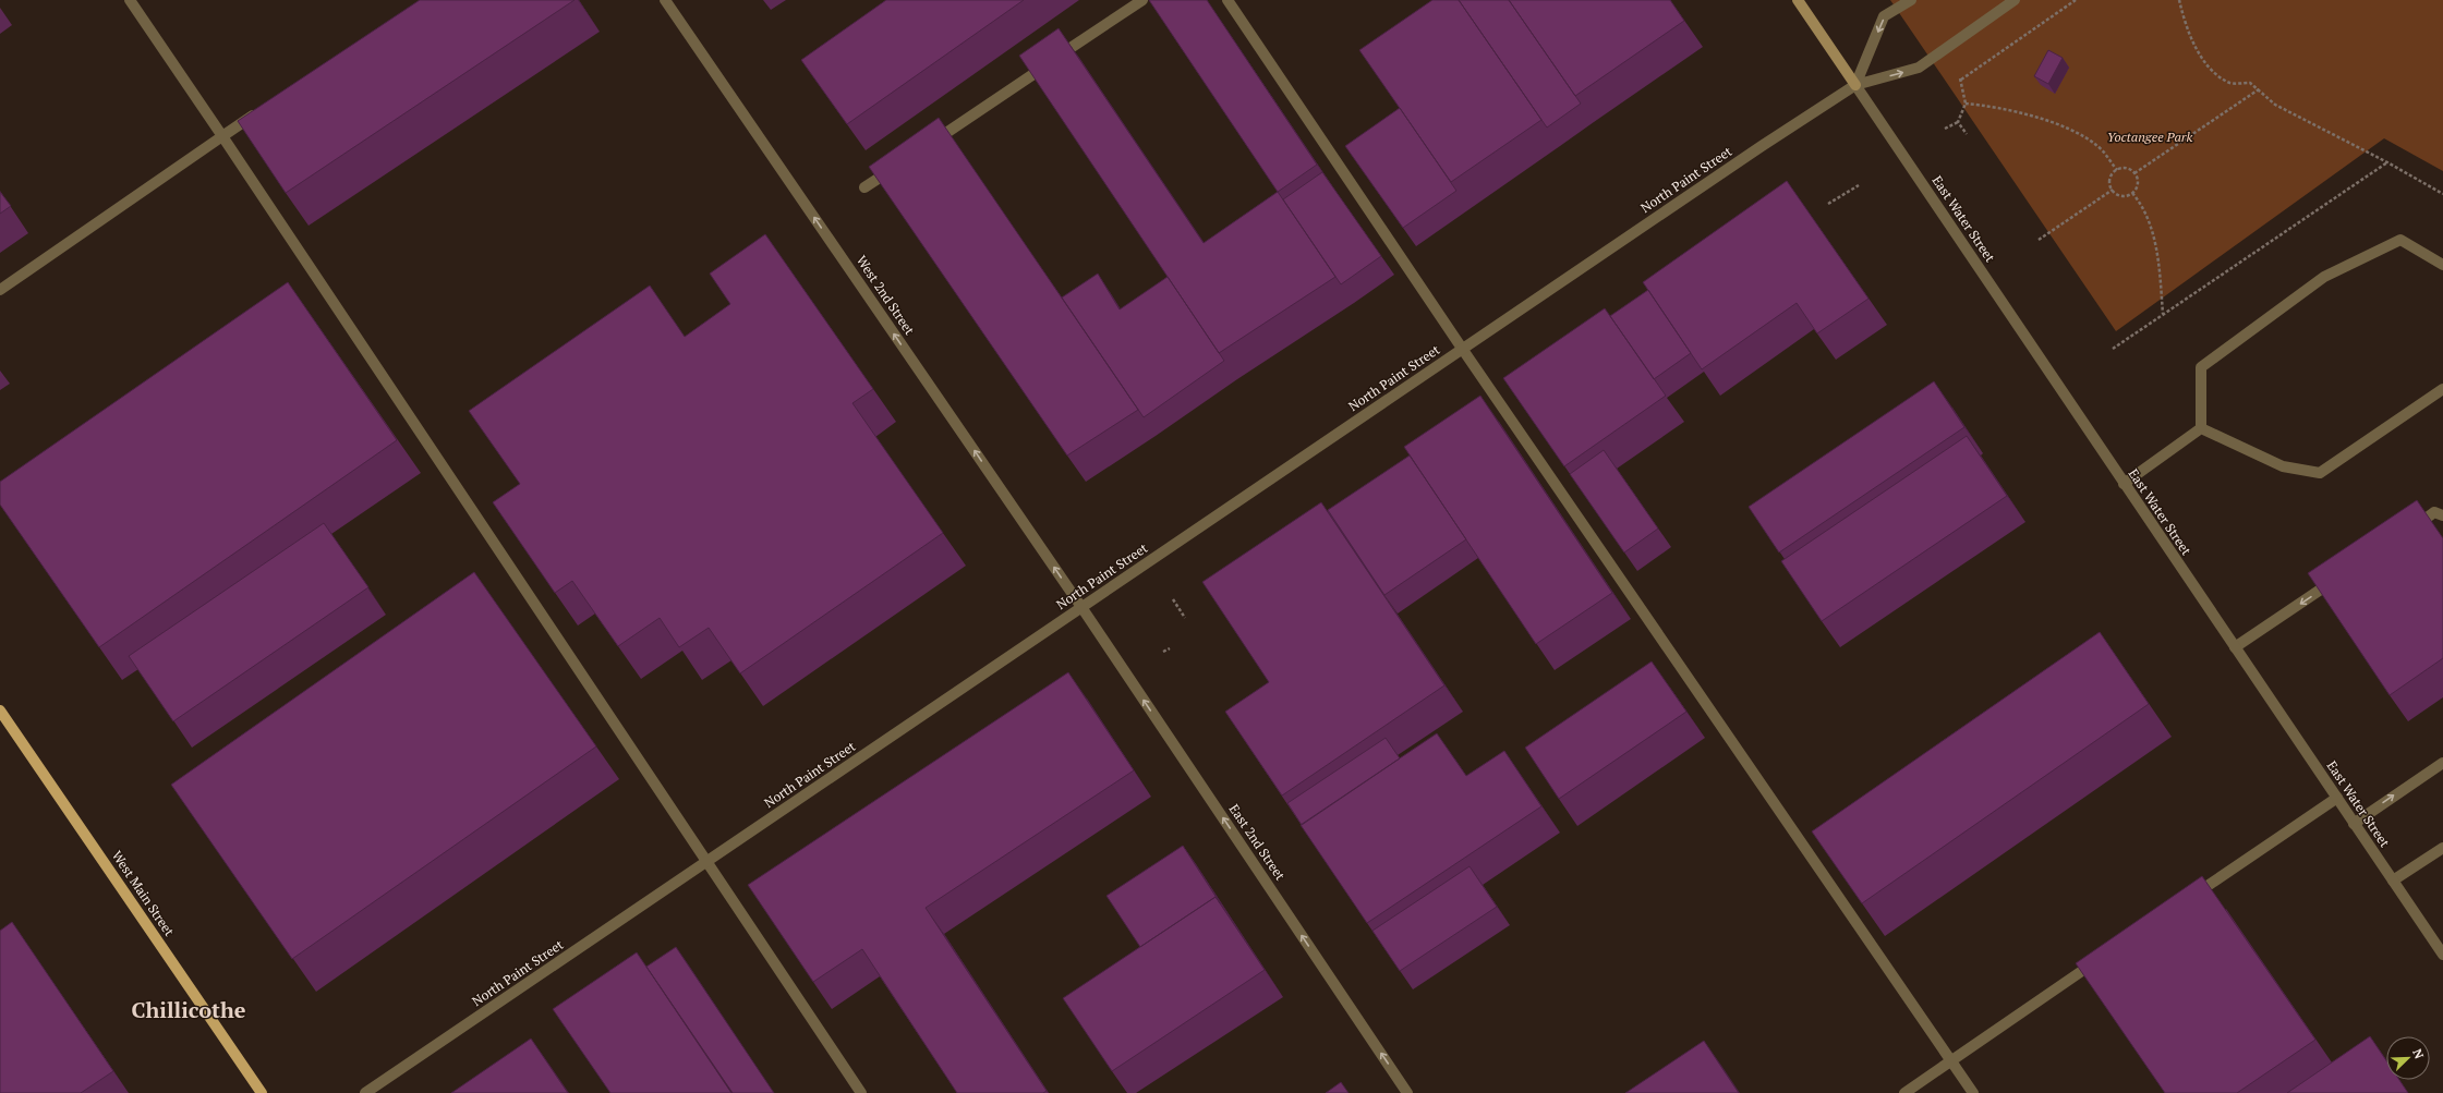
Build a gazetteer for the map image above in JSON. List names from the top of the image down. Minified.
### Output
{"streets":{"main road":["West Main Street"],"street":["North Paint Street","East Water Street","West 2nd Street","East 2nd Street"]},"crossings":[["North Paint Street","East Water Street"],["North Paint Street","West 2nd Street"],["North Paint Street","East 2nd Street"],["West 2nd Street","East 2nd Street"]],"one_way":["West 2nd Street","East 2nd Street"],"districts":["Chillicothe"],"parks":["Yoctangee Park"],"north":"top right"}
